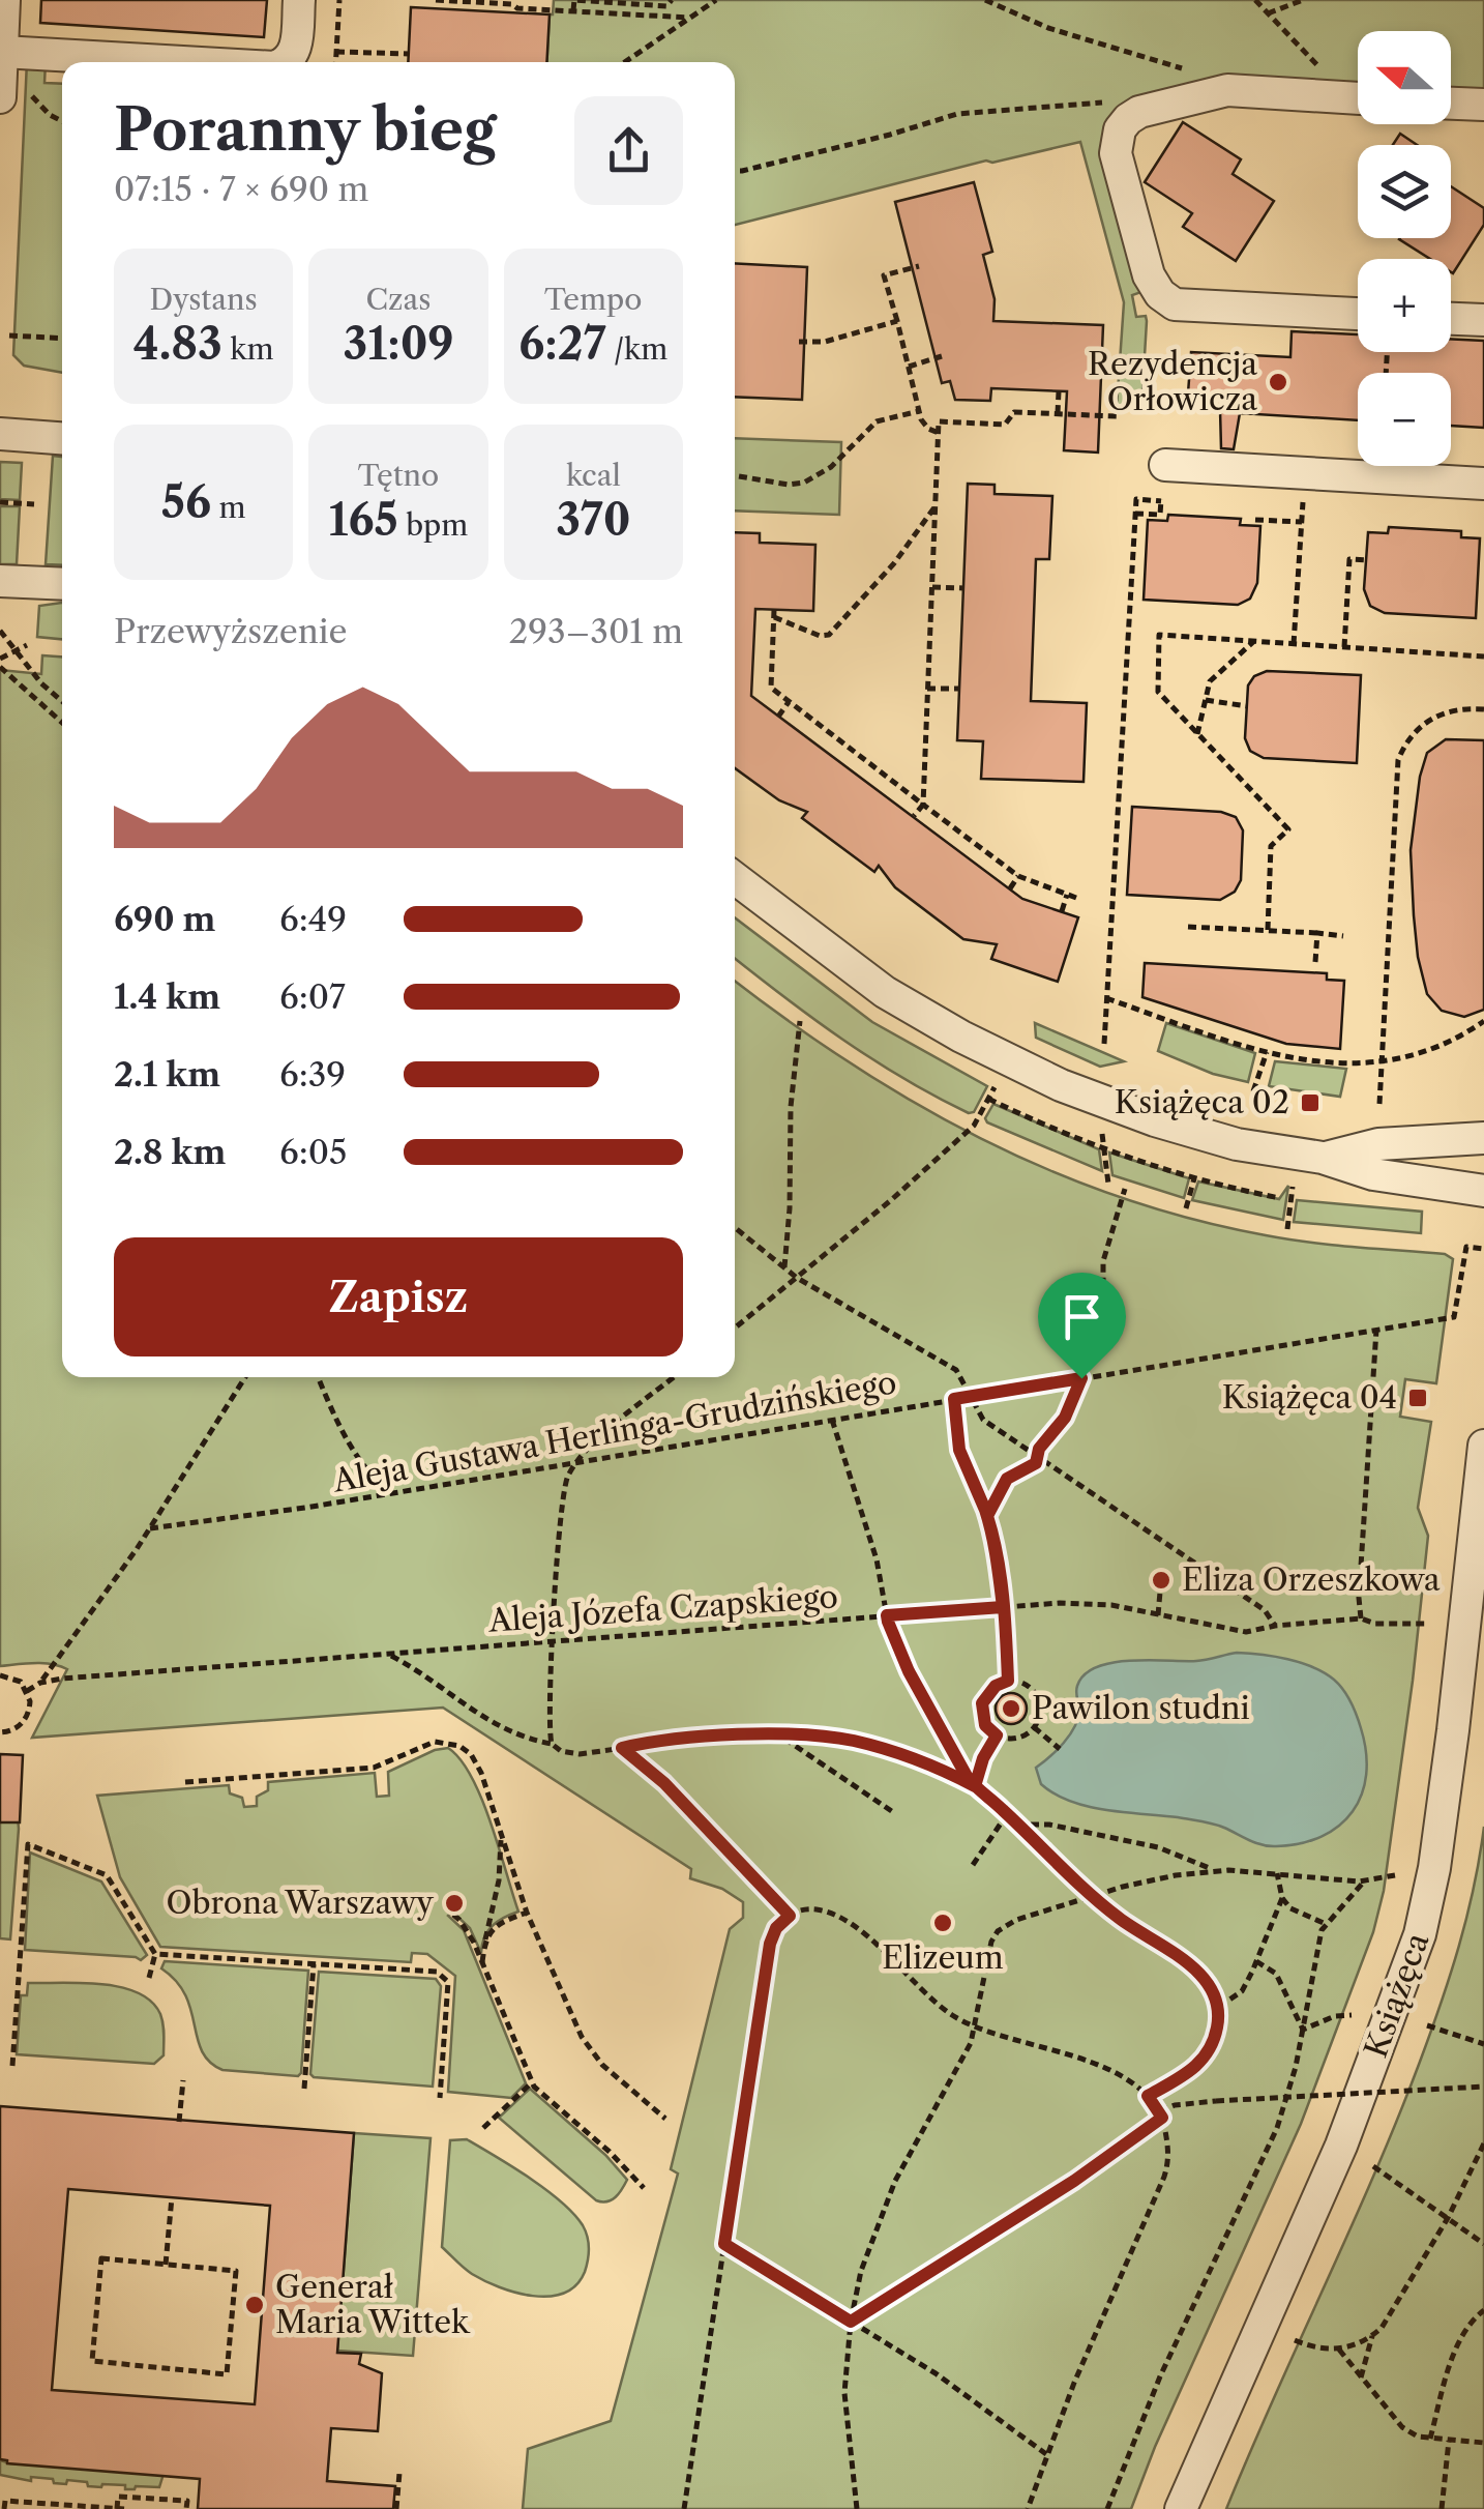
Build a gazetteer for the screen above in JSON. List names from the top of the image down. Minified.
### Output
{"streets":{"street":["Książęca"],"path":["Aleja Gustawa Herlinga-Grudzińskiego","Aleja Józefa Czapskiego"]},"places":{"other":["Rezydencja Orłowicza","Eliza Orzeszkowa","Pawilon studni","Obrona Warszawy","Elizeum","Generał Maria Wittek"],"transit":["Książęca 02","Książęca 04"]},"north":"left","page":{"map_buttons":["+","−"],"heading":["Poranny bieg","07:15 · 7 × 690 m"],"stats":[["Dystans","4.83 km"],["Czas","31:09"],["Tempo","6:27 /km"],["56 m"],["Tętno","165 bpm"],["kcal","370"]],"chart":["Przewyższenie","293–301 m"],"list":[{"name":"690 m","note":"6:49"},{"name":"1.4 km","note":"6:07"},{"name":"2.1 km","note":"6:39"},{"name":"2.8 km","note":"6:05"}],"buttons":"Zapisz"}}
